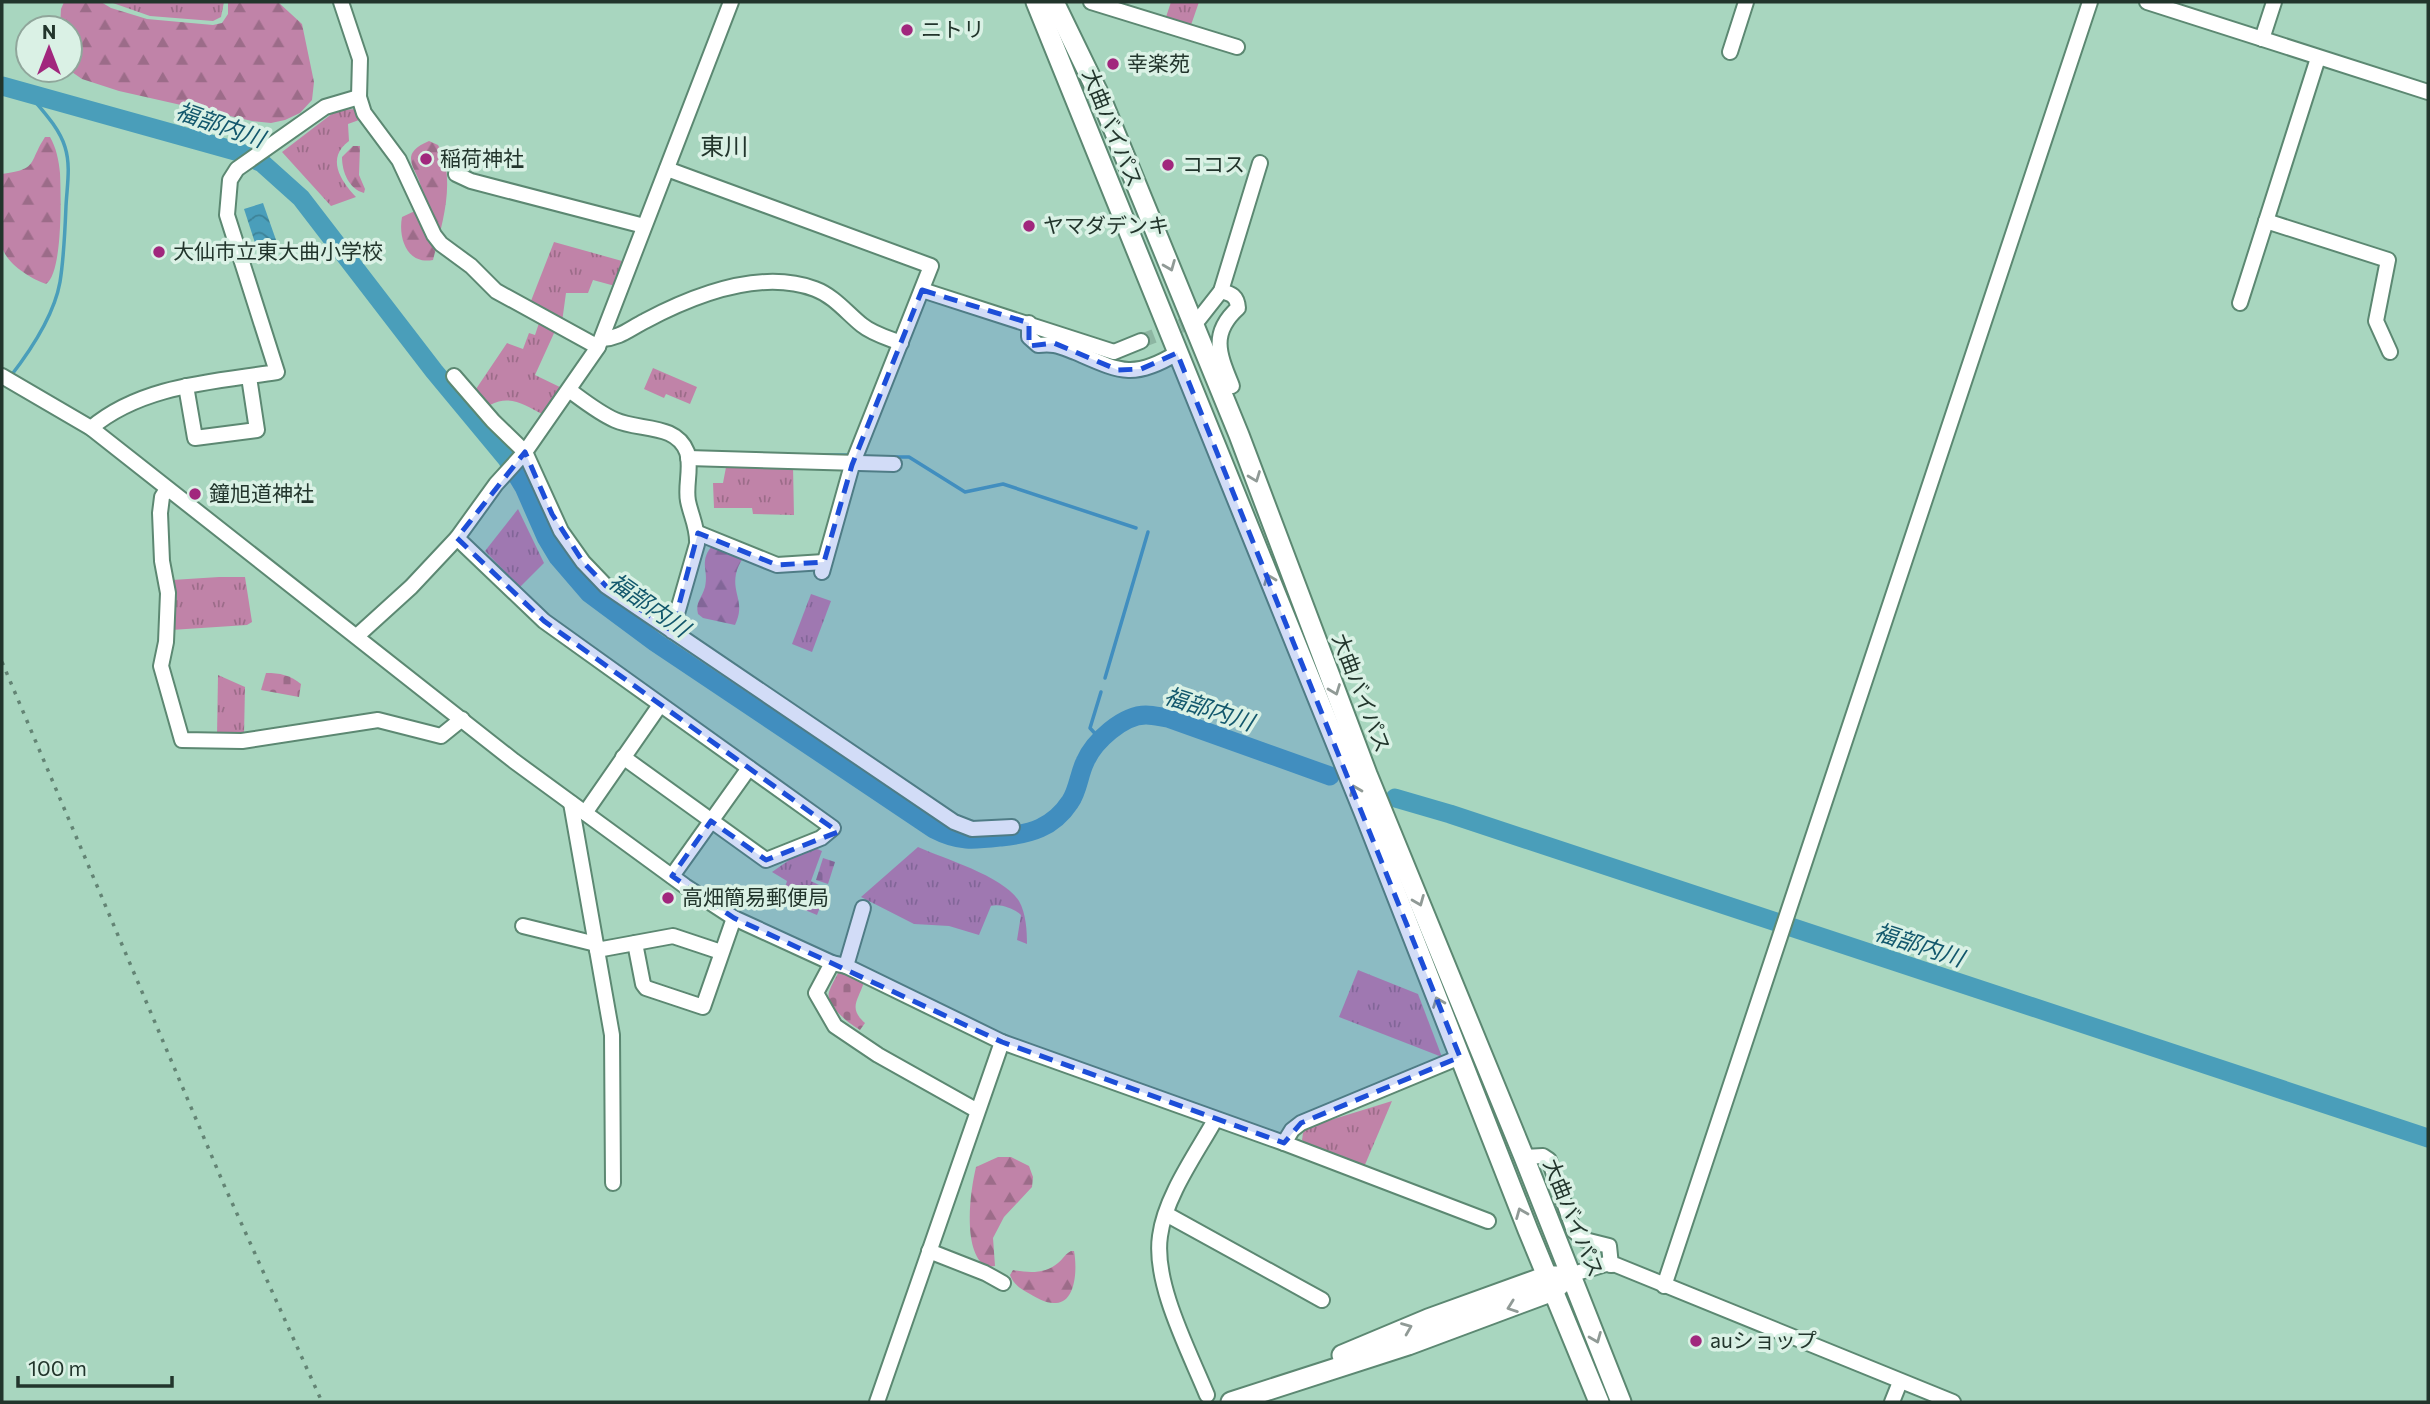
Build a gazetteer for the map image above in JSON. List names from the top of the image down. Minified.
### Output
{"streets":{"highway":["大曲バイパス"]},"districts":["東川"],"water":["福部内川"],"places":["ニトリ","幸楽苑","稲荷神社","ココス","ヤマダデンキ","大仙市立東大曲小学校","鐘旭道神社","高畑簡易郵便局","auショップ"],"scale_bar":"100 m","north":"top"}
